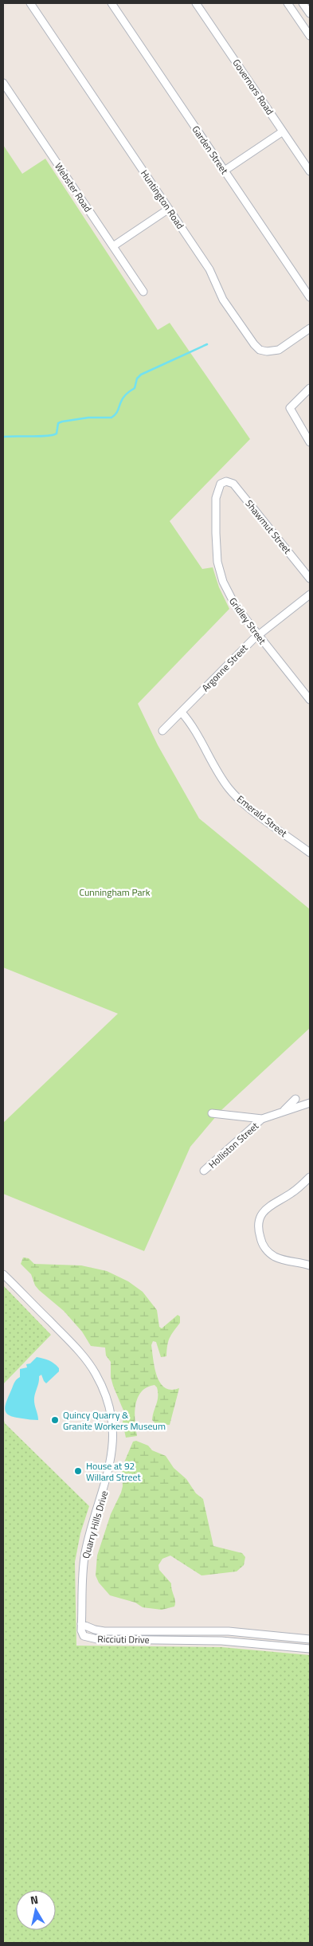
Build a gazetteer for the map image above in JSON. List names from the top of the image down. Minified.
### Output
{"streets":{"street":["Governors Road","Garden Street","Webster Road","Huntington Road","Shawmut Street","Gridley Street","Argonne Street","Emerald Street","Holliston Street","Quarry Hills Drive","Ricciuti Drive"]},"crossings":[["Shawmut Street","Gridley Street"],["Gridley Street","Argonne Street"],["Argonne Street","Emerald Street"],["Quarry Hills Drive","Ricciuti Drive"]],"parks":["Cunningham Park"],"places":["Quincy Quarry & Granite Workers Museum","House at 92 Willard Street"],"north":"top"}
